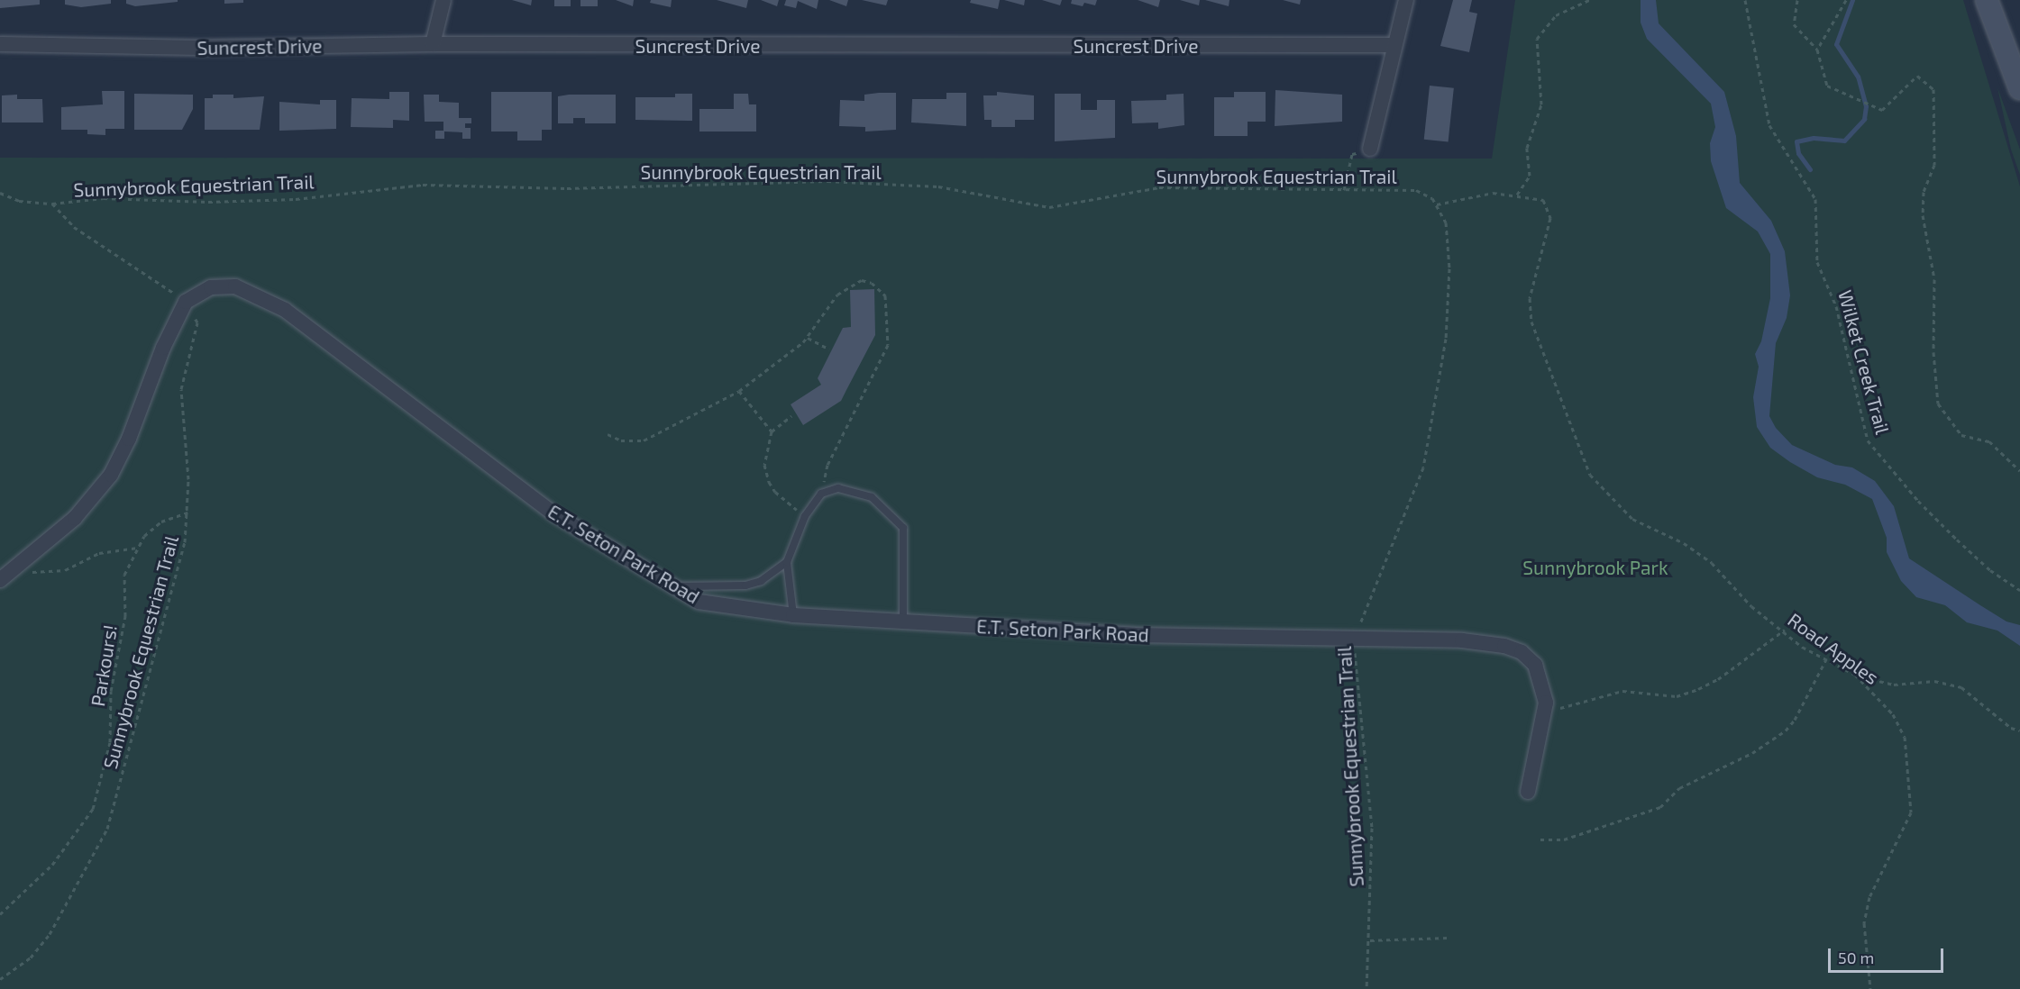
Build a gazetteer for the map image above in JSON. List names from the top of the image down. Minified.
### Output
{"streets":{"street":["Suncrest Drive","E.T. Seton Park Road"],"path":["Sunnybrook Equestrian Trail","Wilket Creek Trail","Road Apples","Parkours!"]},"crossings":[["Sunnybrook Equestrian Trail","E.T. Seton Park Road"],["Sunnybrook Equestrian Trail","Road Apples"],["Sunnybrook Equestrian Trail","Parkours!"]],"parks":["Sunnybrook Park"],"scale_bar":"50 m"}
